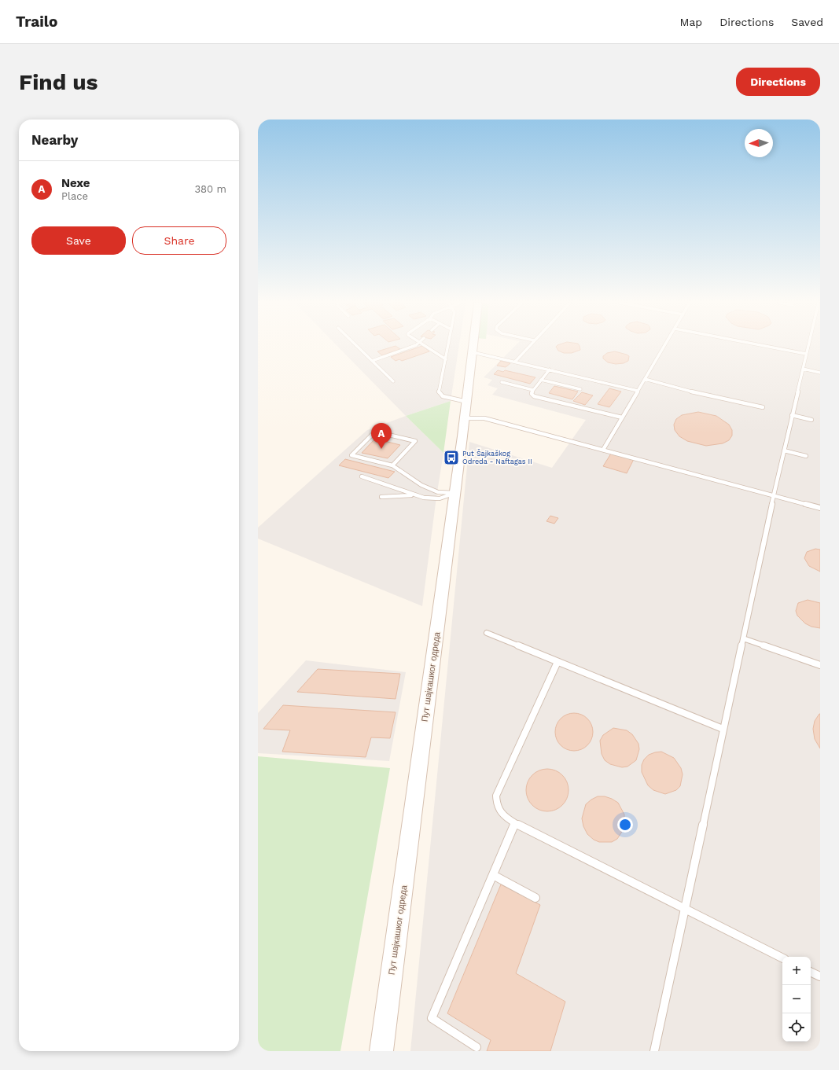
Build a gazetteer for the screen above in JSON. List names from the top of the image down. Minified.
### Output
{"streets":{"street":["Пут шајкашког одреда"]},"places":{"bus stop":["Put Šajkaškog Odreda - Naftagas II"]},"north":"left","page":{"header":"Trailo","nav":["Map","Directions","Saved"],"buttons":["Directions",["Save","Share"]],"title":"Find us","heading":"Nearby","list":[{"mark":"A","name":"Nexe","note":"Place","value":"380 m"}],"pins":"A","map_buttons":["+","−"]}}
